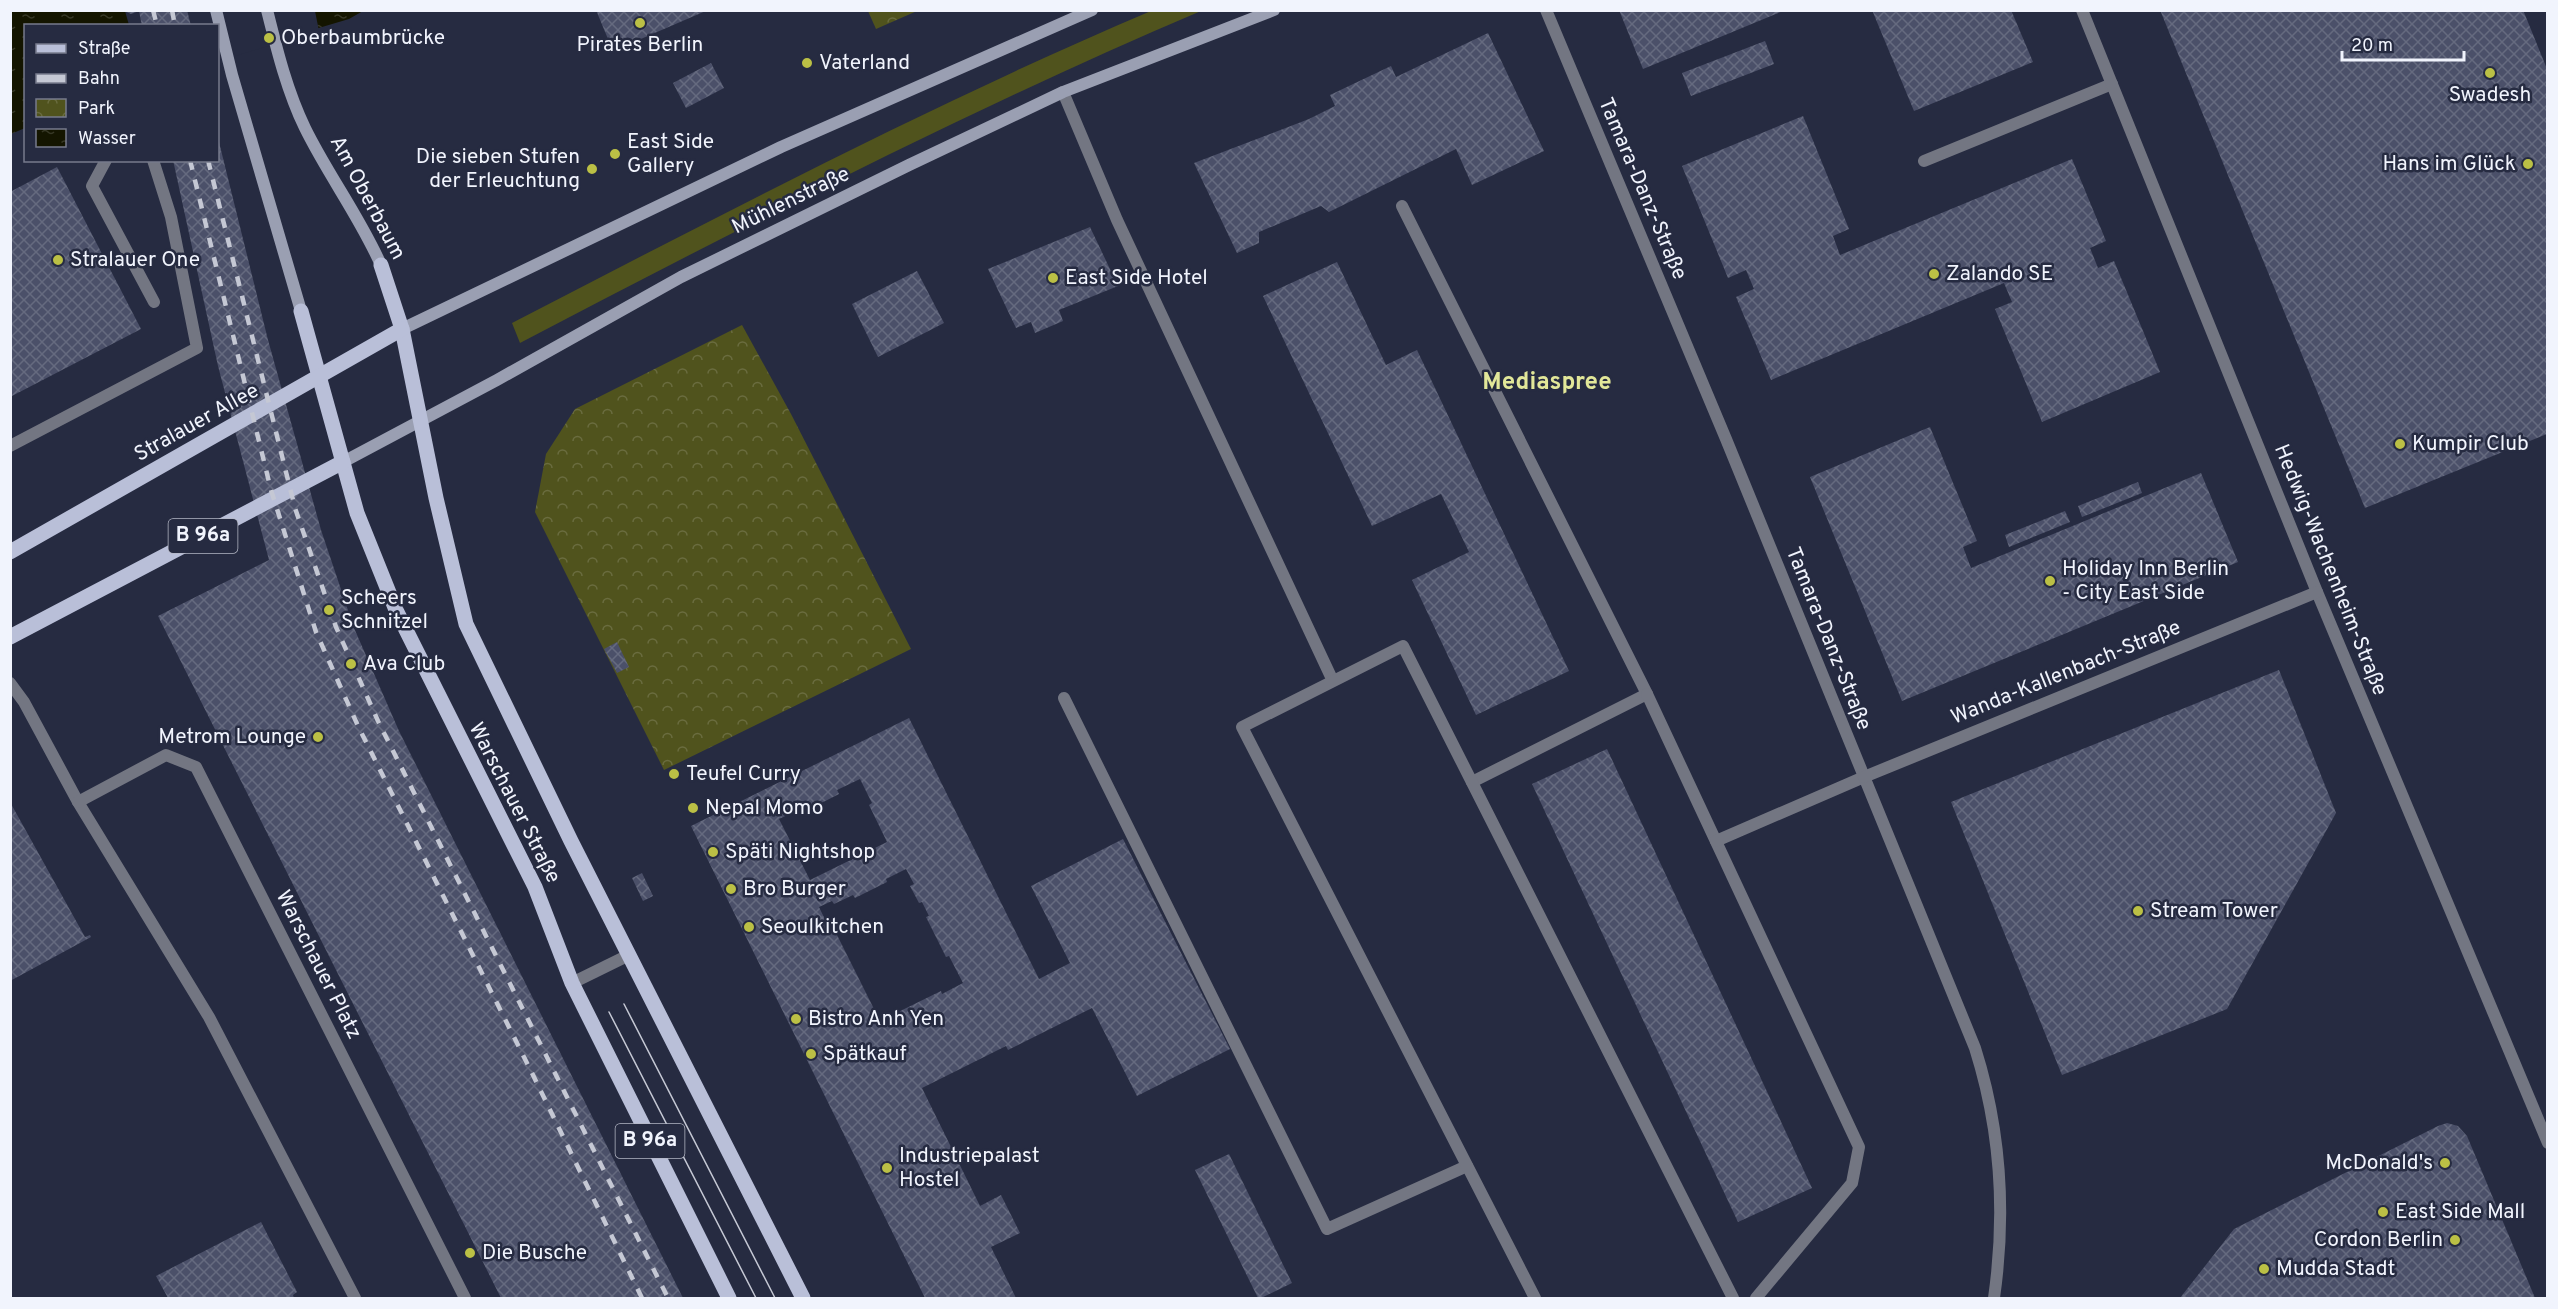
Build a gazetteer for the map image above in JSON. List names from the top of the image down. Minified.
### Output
{"streets":{"main road":["Am Oberbaum","Mühlenstraße","Stralauer Allee","B 96a","Warschauer Straße"],"street":["Tamara-Danz-Straße","Hedwig-Wachenheim-Straße","Wanda-Kallenbach-Straße","Warschauer Platz"]},"crossings":[["Tamara-Danz-Straße","Wanda-Kallenbach-Straße"],["Am Oberbaum","Mühlenstraße"],["Am Oberbaum","Stralauer Allee"],["Am Oberbaum","Warschauer Straße"],["Mühlenstraße","B 96a"],["Mühlenstraße","Warschauer Straße"],["Stralauer Allee","Warschauer Straße"],["B 96a","Warschauer Straße"],["Hedwig-Wachenheim-Straße","Wanda-Kallenbach-Straße"]],"districts":["Mediaspree"],"places":["Pirates Berlin","Oberbaumbrücke","Vaterland","Swadesh","East Side Gallery","Hans im Glück","Die sieben Stufen der Erleuchtung","Stralauer One","Zalando SE","East Side Hotel","Kumpir Club","Holiday Inn Berlin - City East Side","Scheers Schnitzel","Ava Club","Metrom Lounge","Teufel Curry","Nepal Momo","Späti Nightshop","Bro Burger","Stream Tower","Seoulkitchen","Bistro Anh Yen","Spätkauf","McDonald's","Industriepalast Hostel","East Side Mall","Cordon Berlin","Die Busche","Mudda Stadt"],"legend":["Straße","Bahn","Park","Wasser"],"scale_bar":"20 m"}
